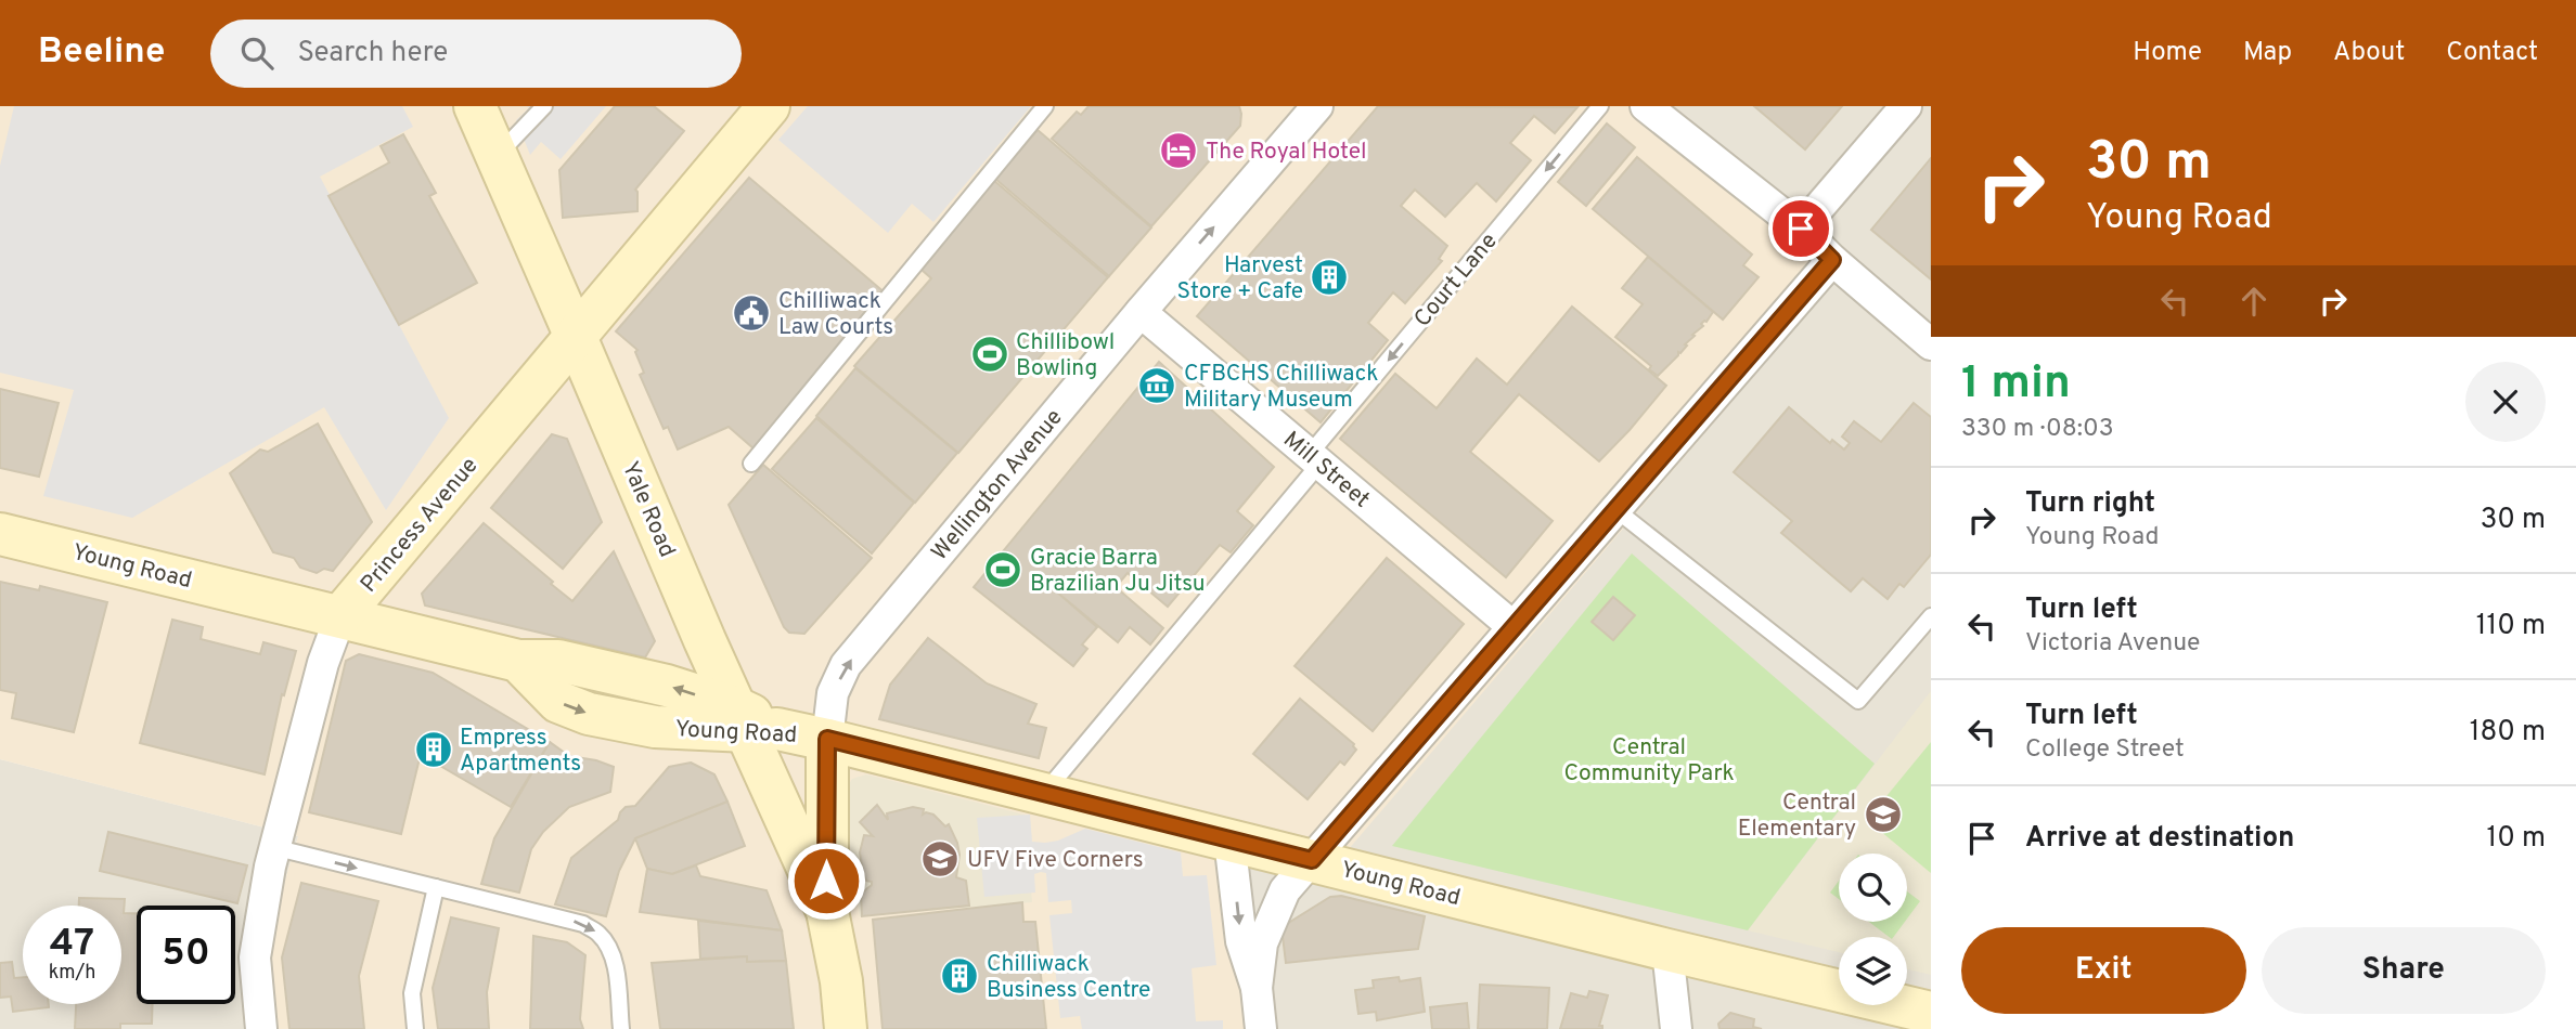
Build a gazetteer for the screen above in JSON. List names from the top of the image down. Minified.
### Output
{"streets":{"main road":["Yale Road","Princess Avenue","Young Road"],"street":["Mill Street","Wellington Avenue"],"lane":["Court Lane"]},"crossings":[["Court Lane","Mill Street"],["Court Lane","Young Road"],["Mill Street","Wellington Avenue"],["Wellington Avenue","Yale Road"],["Wellington Avenue","Young Road"],["Yale Road","Princess Avenue"],["Yale Road","Young Road"],["Princess Avenue","Young Road"]],"one_way":["Court Lane","Wellington Avenue"],"parks":["Central Community Park"],"places":{"hotel":["The Royal Hotel"],"building":["Harvest Store + Cafe","Empress Apartments","Chilliwack Business Centre"],"public building":["Chilliwack Law Courts"],"sports":["Chillibowl Bowling","Gracie Barra Brazilian Ju Jitsu"],"museum":["CFBCHS Chilliwack Military Museum"],"school or university":["Central Elementary","UFV Five Corners"]},"page":{"header":"Beeline","search":"Search here","nav":["Home","Map","About","Contact"],"turn":["30 m","Young Road"],"heading":["1 min","330 m · 08:03"],"list":[{"name":"Turn right","note":"Young Road","value":"30 m"},{"name":"Turn left","note":"Victoria Avenue","value":"110 m"},{"name":"Turn left","note":"College Street","value":"180 m"},{"name":"Arrive at destination","value":"10 m"}],"speed":"47 km/h","limit":"50","buttons":["Exit","Share"]}}
